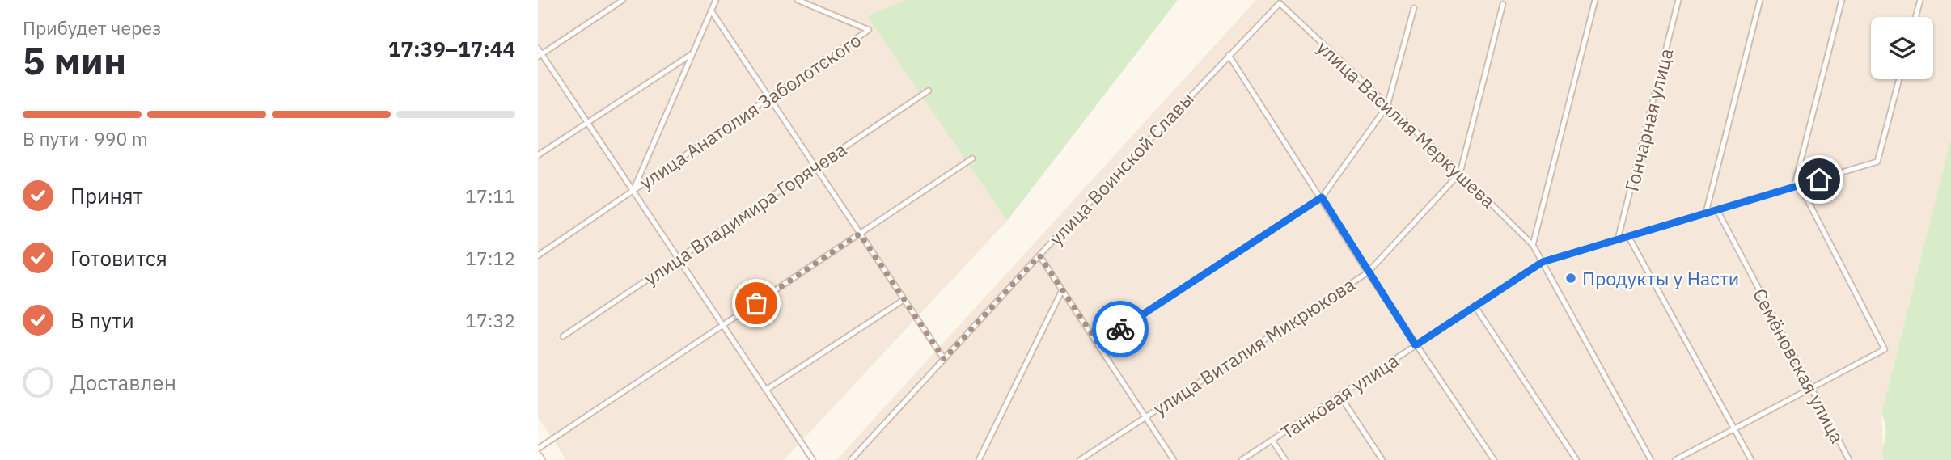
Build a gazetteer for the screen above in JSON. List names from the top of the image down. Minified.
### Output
{"streets":{"street":["улица Анатолия Заболотского","Гончарная улица","улица Василия Меркушева","улица Воинской Славы","улица Владимира Горячева","улица Виталия Микрюкова","Семёновская улица","Танковая улица"]},"crossings":[["Гончарная улица","Танковая улица"],["улица Василия Меркушева","улица Воинской Славы"],["улица Василия Меркушева","улица Виталия Микрюкова"],["улица Василия Меркушева","Танковая улица"],["Семёновская улица","Танковая улица"]],"places":["Продукты у Насти"],"page":{"heading":["5 мин","Прибудет через","17:39–17:44"],"bar":"В пути · 990 m","list":[["Принят","17:11"],["Готовится","17:12"],["В пути","17:32"],"Доставлен"]}}
